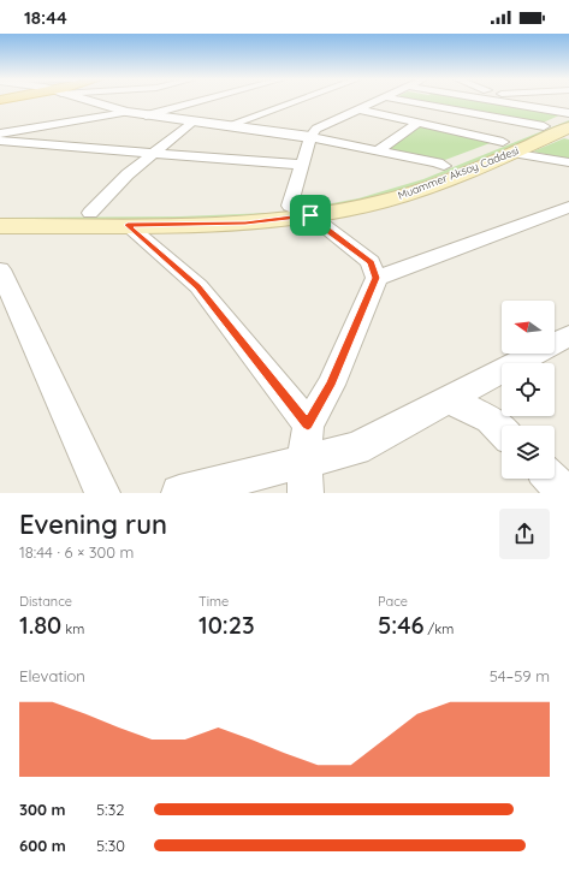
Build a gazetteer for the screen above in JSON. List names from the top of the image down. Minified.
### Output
{"streets":{"main road":["Muammer Aksoy Caddesi"]},"north":"left","page":{"status":"18:44","heading":["Evening run","18:44 · 6 × 300 m"],"stats":[["Distance","1.80 km"],["Time","10:23"],["Pace","5:46 /km"]],"chart":["Elevation","54–59 m"],"list":[{"name":"300 m","note":"5:32"},{"name":"600 m","note":"5:30"}]}}
